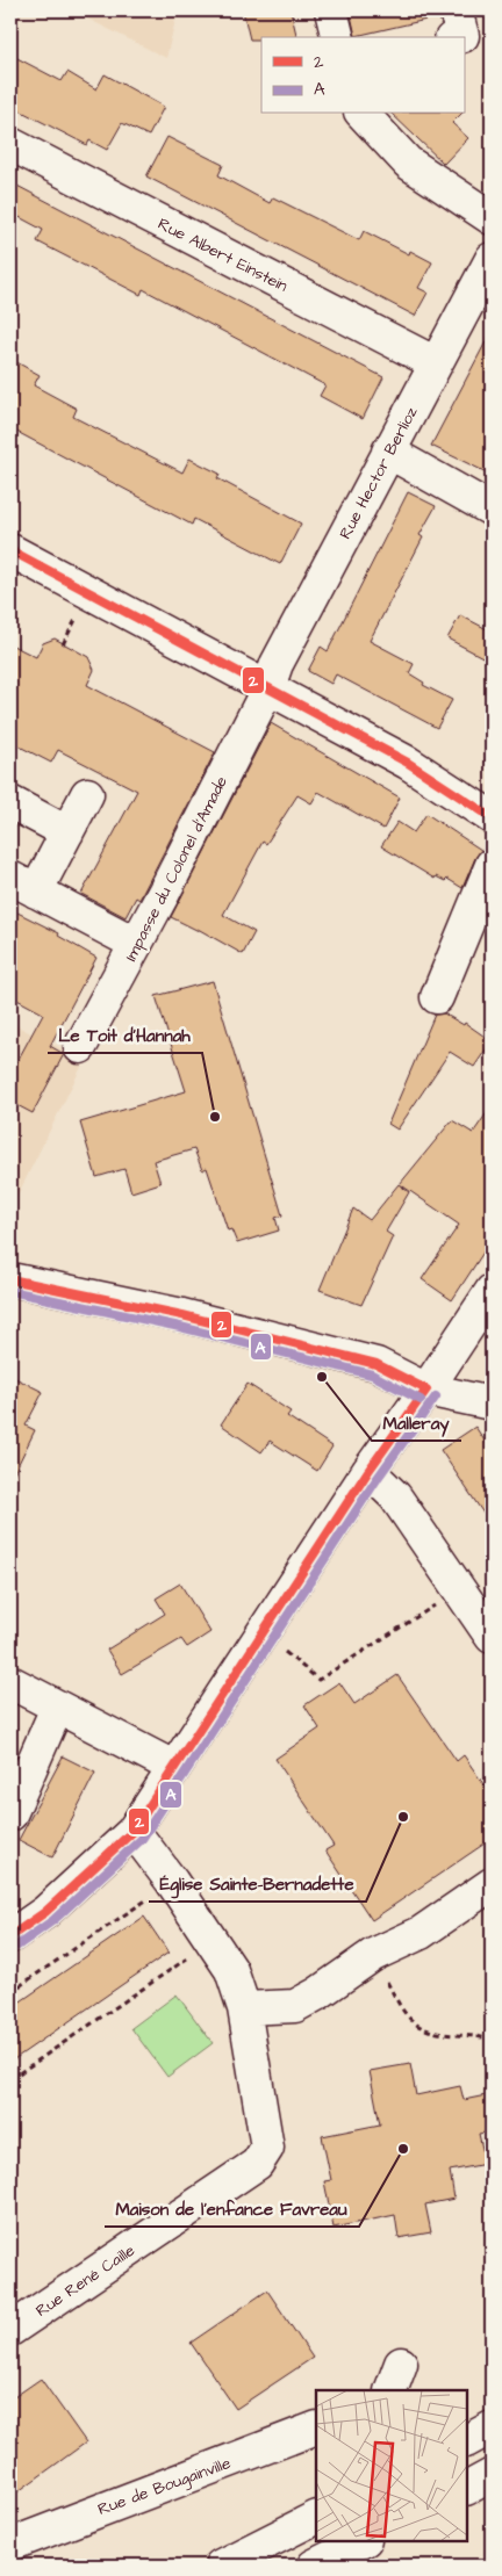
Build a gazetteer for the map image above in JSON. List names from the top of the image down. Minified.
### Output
{"streets":{"street":["Rue Albert Einstein","Rue Hector Berlioz","Impasse du Colonel d’Amade","Rue René Caille","Rue de Bougainville"]},"crossings":[["Rue Albert Einstein","Rue Hector Berlioz"],["Rue Hector Berlioz","Impasse du Colonel d’Amade"]],"places":["Le Toit d'Hannah","Malleray","Église Sainte-Bernadette","Maison de l’enfance Favreau"],"lines":["transit line 2","transit line A"],"legend":["2","A"]}
